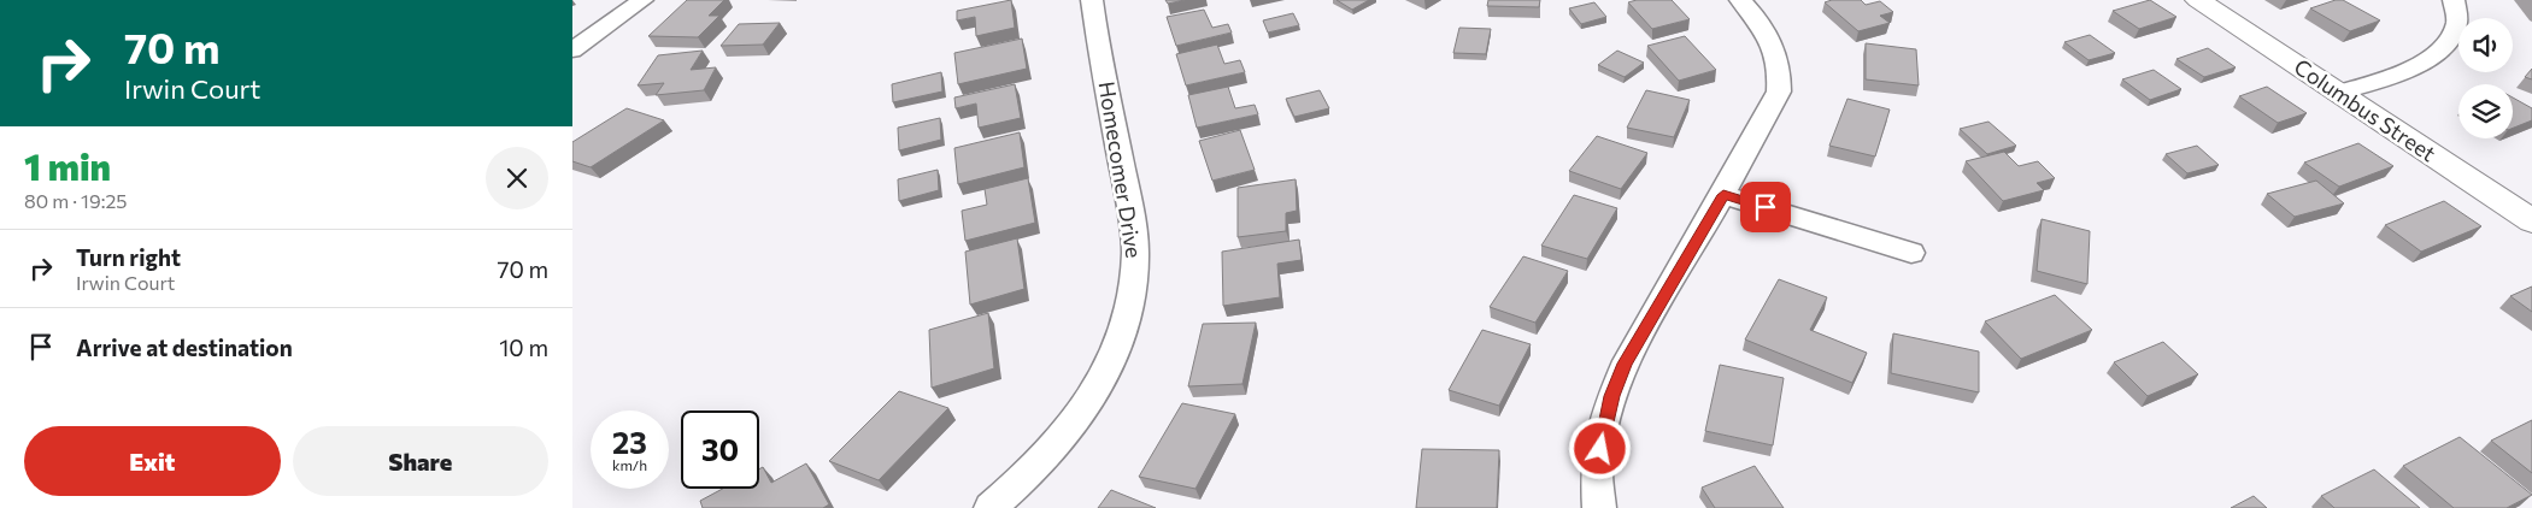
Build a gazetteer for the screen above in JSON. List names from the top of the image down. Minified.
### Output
{"streets":{"main road":["Columbus Street"],"street":["Homecomer Drive"]},"page":{"turn":["70 m","Irwin Court"],"heading":["1 min","80 m · 19:25"],"list":[{"name":"Turn right","note":"Irwin Court","value":"70 m"},{"name":"Arrive at destination","value":"10 m"}],"speed":"23 km/h","limit":"30","buttons":["Exit","Share"]}}
